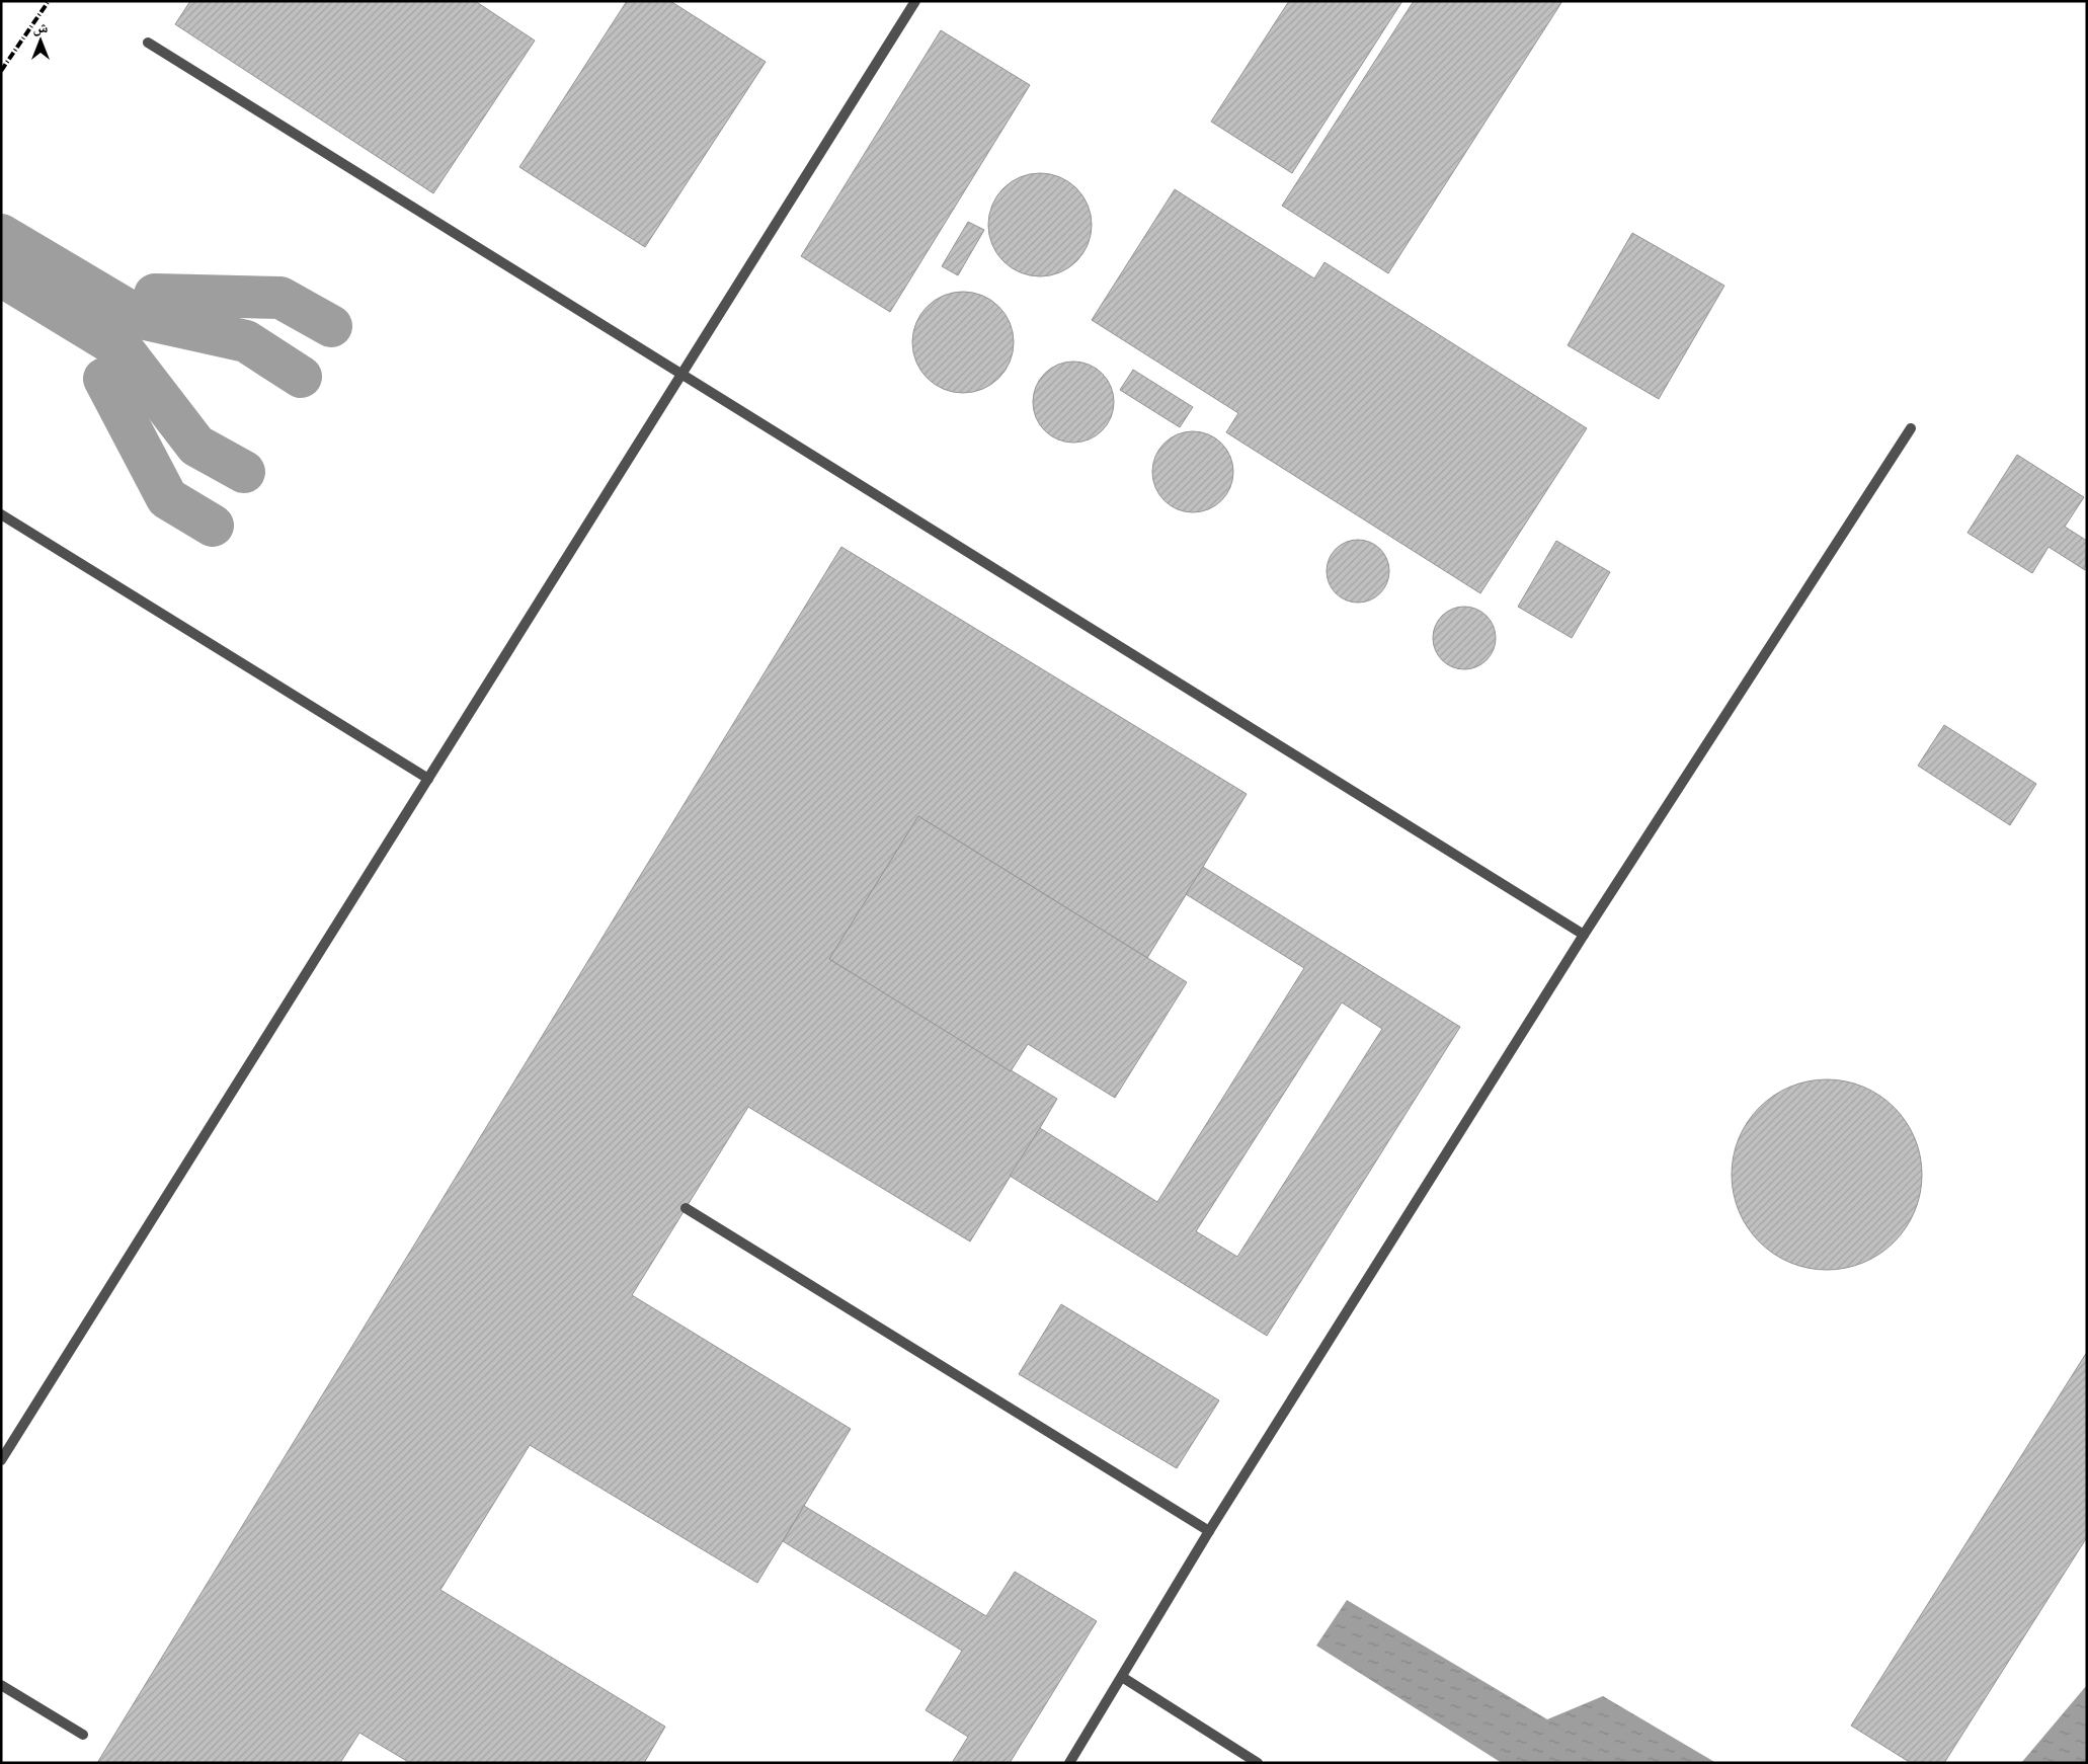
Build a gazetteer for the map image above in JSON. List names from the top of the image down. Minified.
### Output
{"north":"top"}
